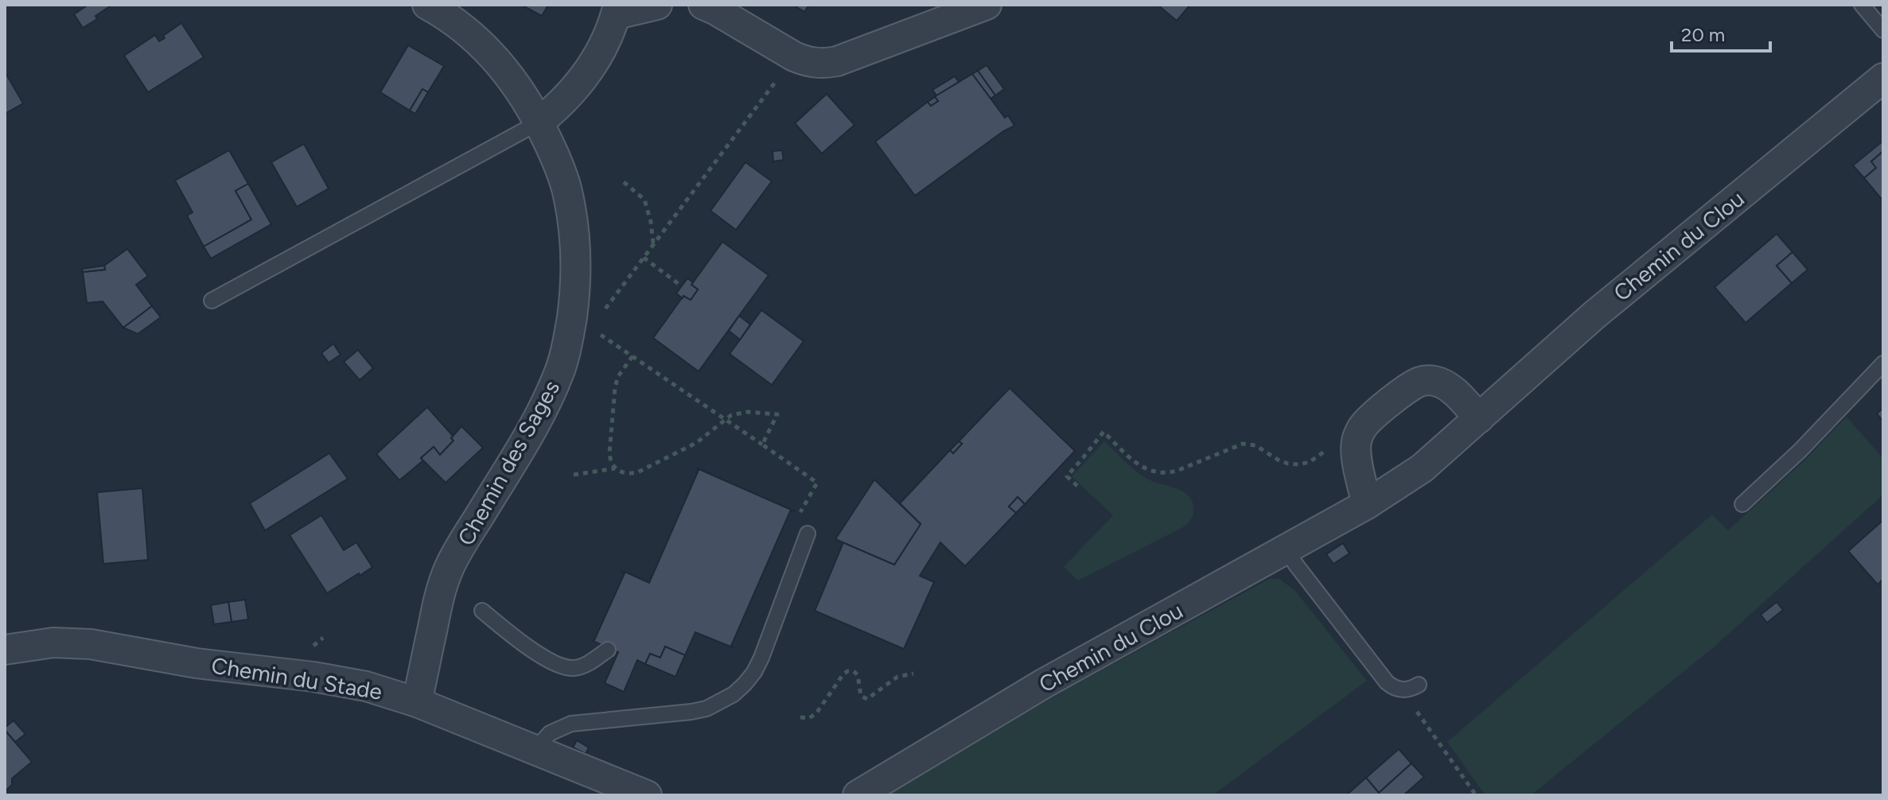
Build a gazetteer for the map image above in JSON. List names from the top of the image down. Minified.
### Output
{"streets":{"street":["Chemin du Clou","Chemin des Sages","Chemin du Stade"]},"crossings":[["Chemin des Sages","Chemin du Stade"]],"scale_bar":"20 m"}
